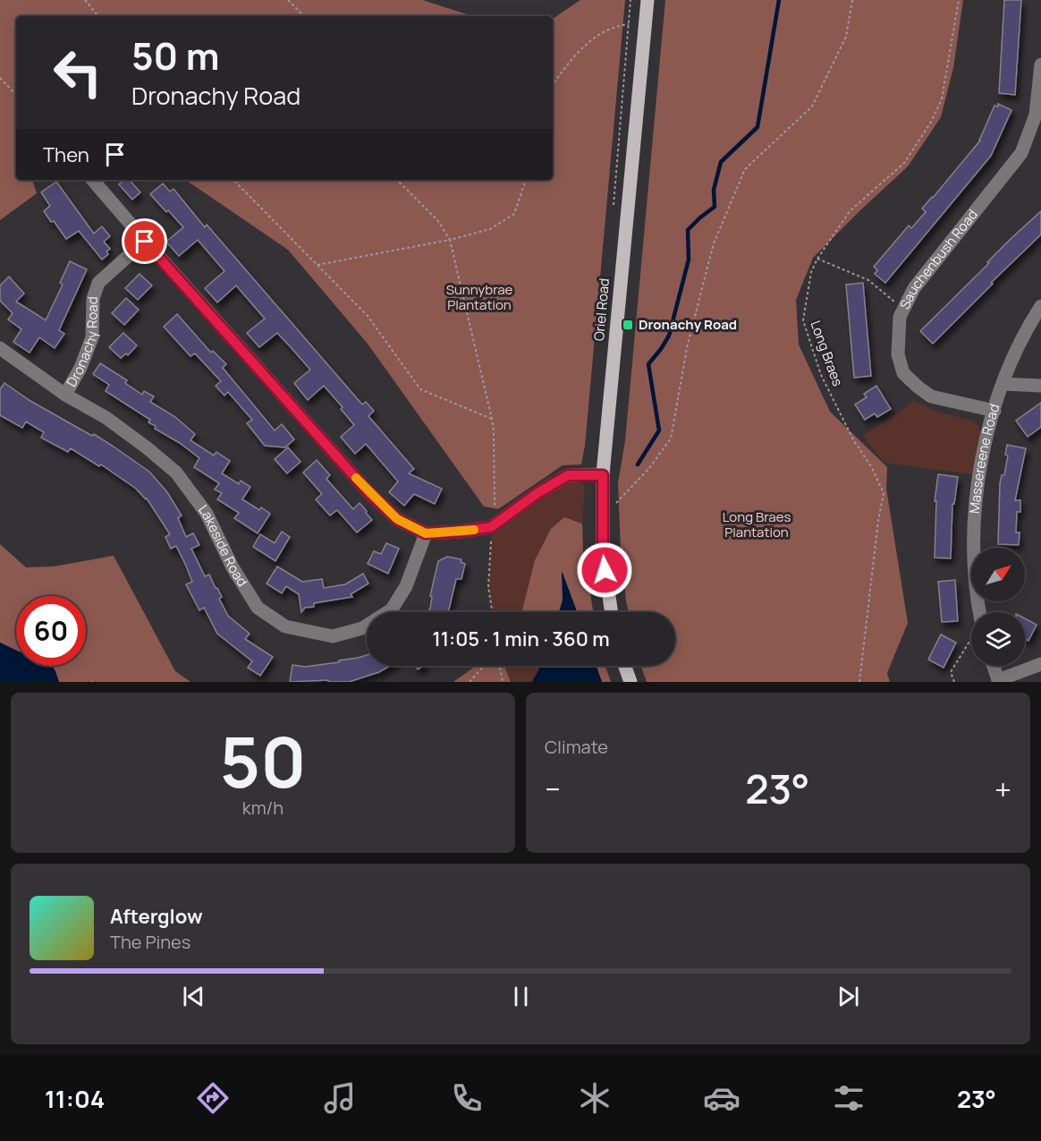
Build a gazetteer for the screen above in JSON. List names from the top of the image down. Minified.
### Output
{"streets":{"main road":["Oriel Road"],"street":["Sauchenbush Road","Dronachy Road","Massereene Road","Lakeside Road"],"path":["Long Braes"]},"crossings":[["Sauchenbush Road","Massereene Road"],["Dronachy Road","Lakeside Road"]],"parks":["Sunnybrae Plantation","Long Braes Plantation"],"places":{"transit":["Dronachy Road"]},"north":"top right","page":{"turn":["50 m","Dronachy Road"],"then":"Then","limit":"60","trip":"11:05 · 1 min · 360 m","tile":[["50","km/h"],"Climate"],"heat":["−","23°","+"],"song":["Afterglow","The Pines"],"tabs":["11:04","23°"]}}
